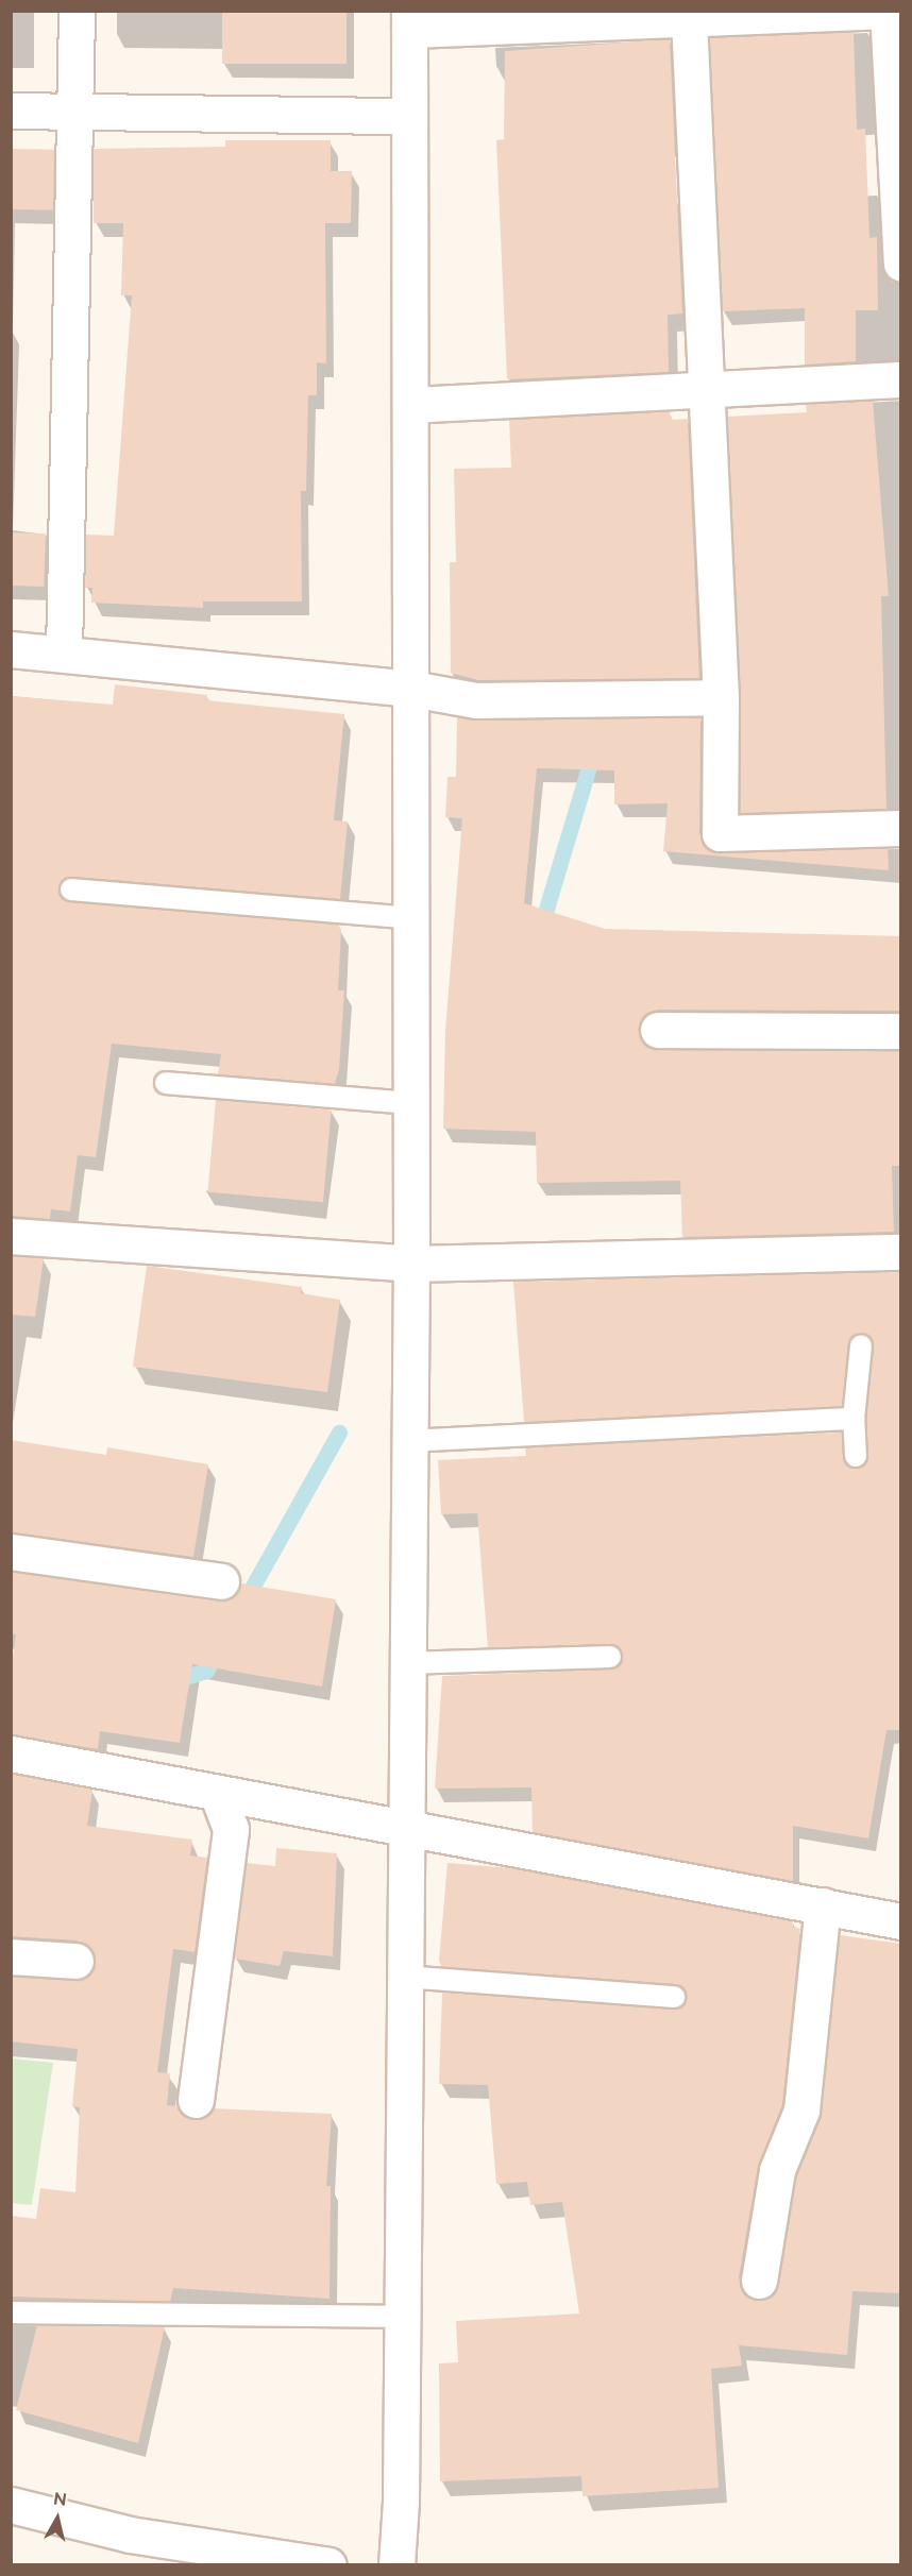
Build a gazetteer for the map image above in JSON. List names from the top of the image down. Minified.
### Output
{"north":"top"}
